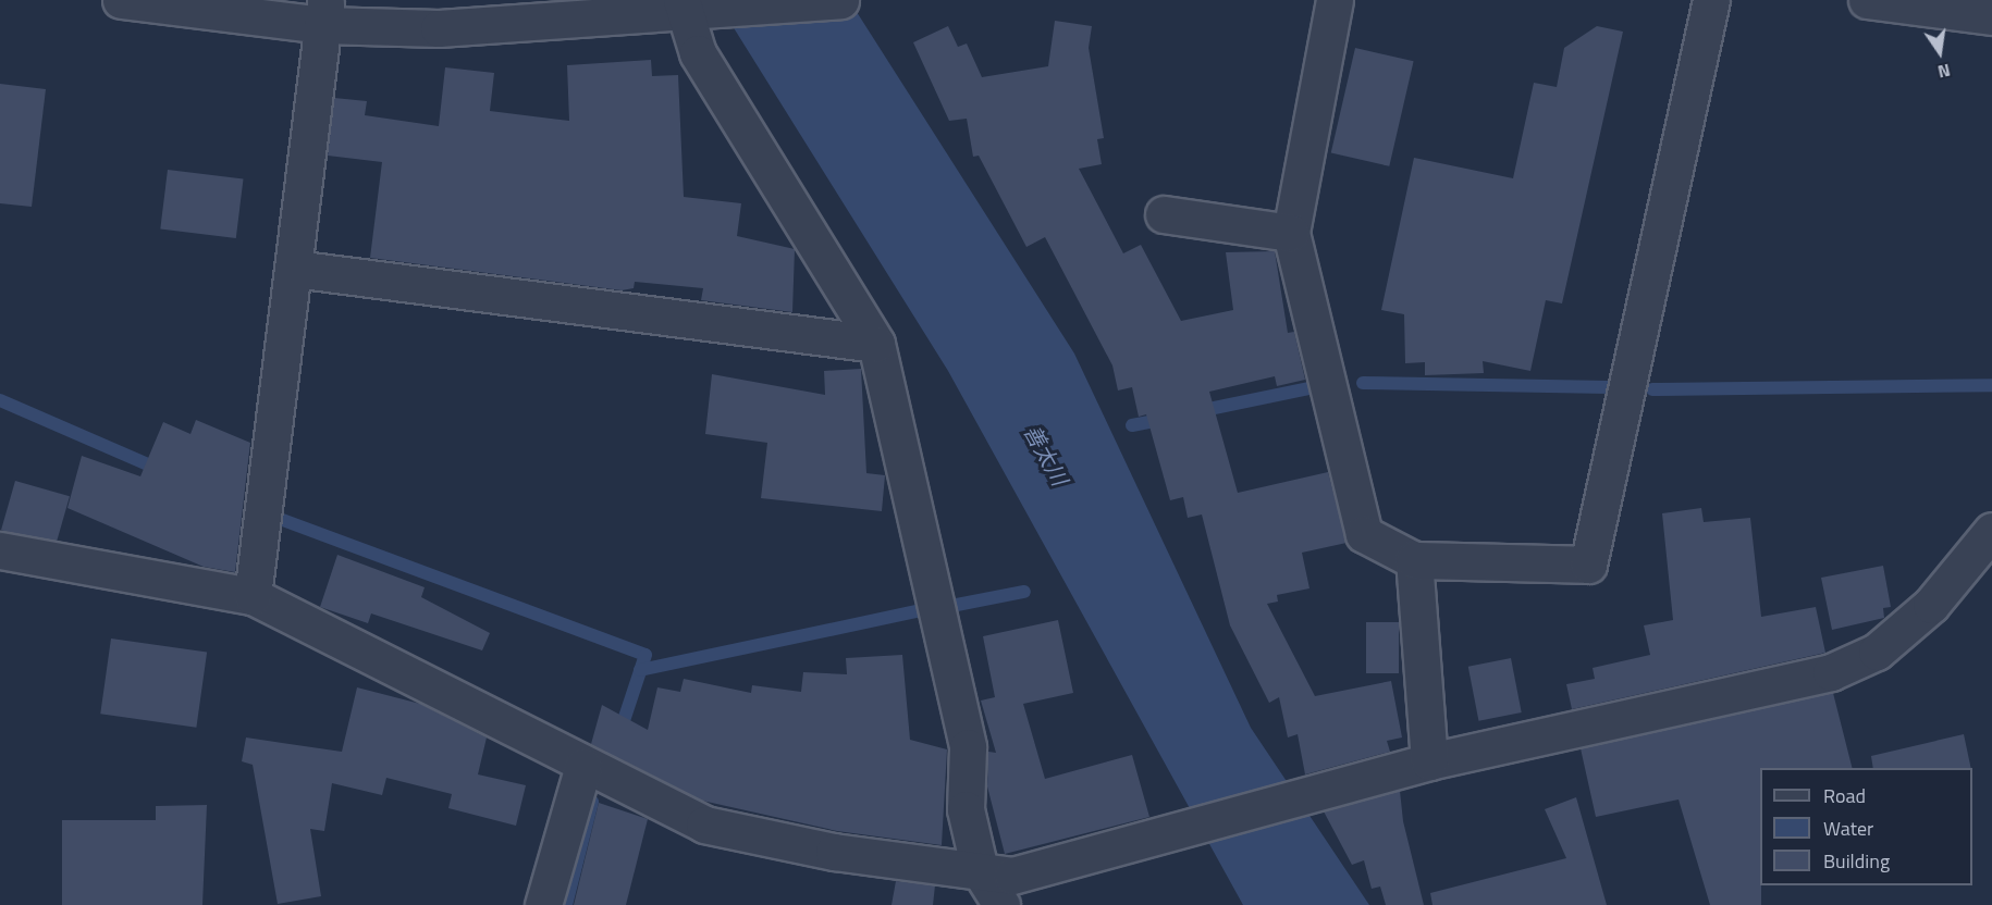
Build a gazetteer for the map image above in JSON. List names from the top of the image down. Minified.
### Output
{"water":["善太川"],"legend":["Road","Water","Building"],"north":"bottom"}
